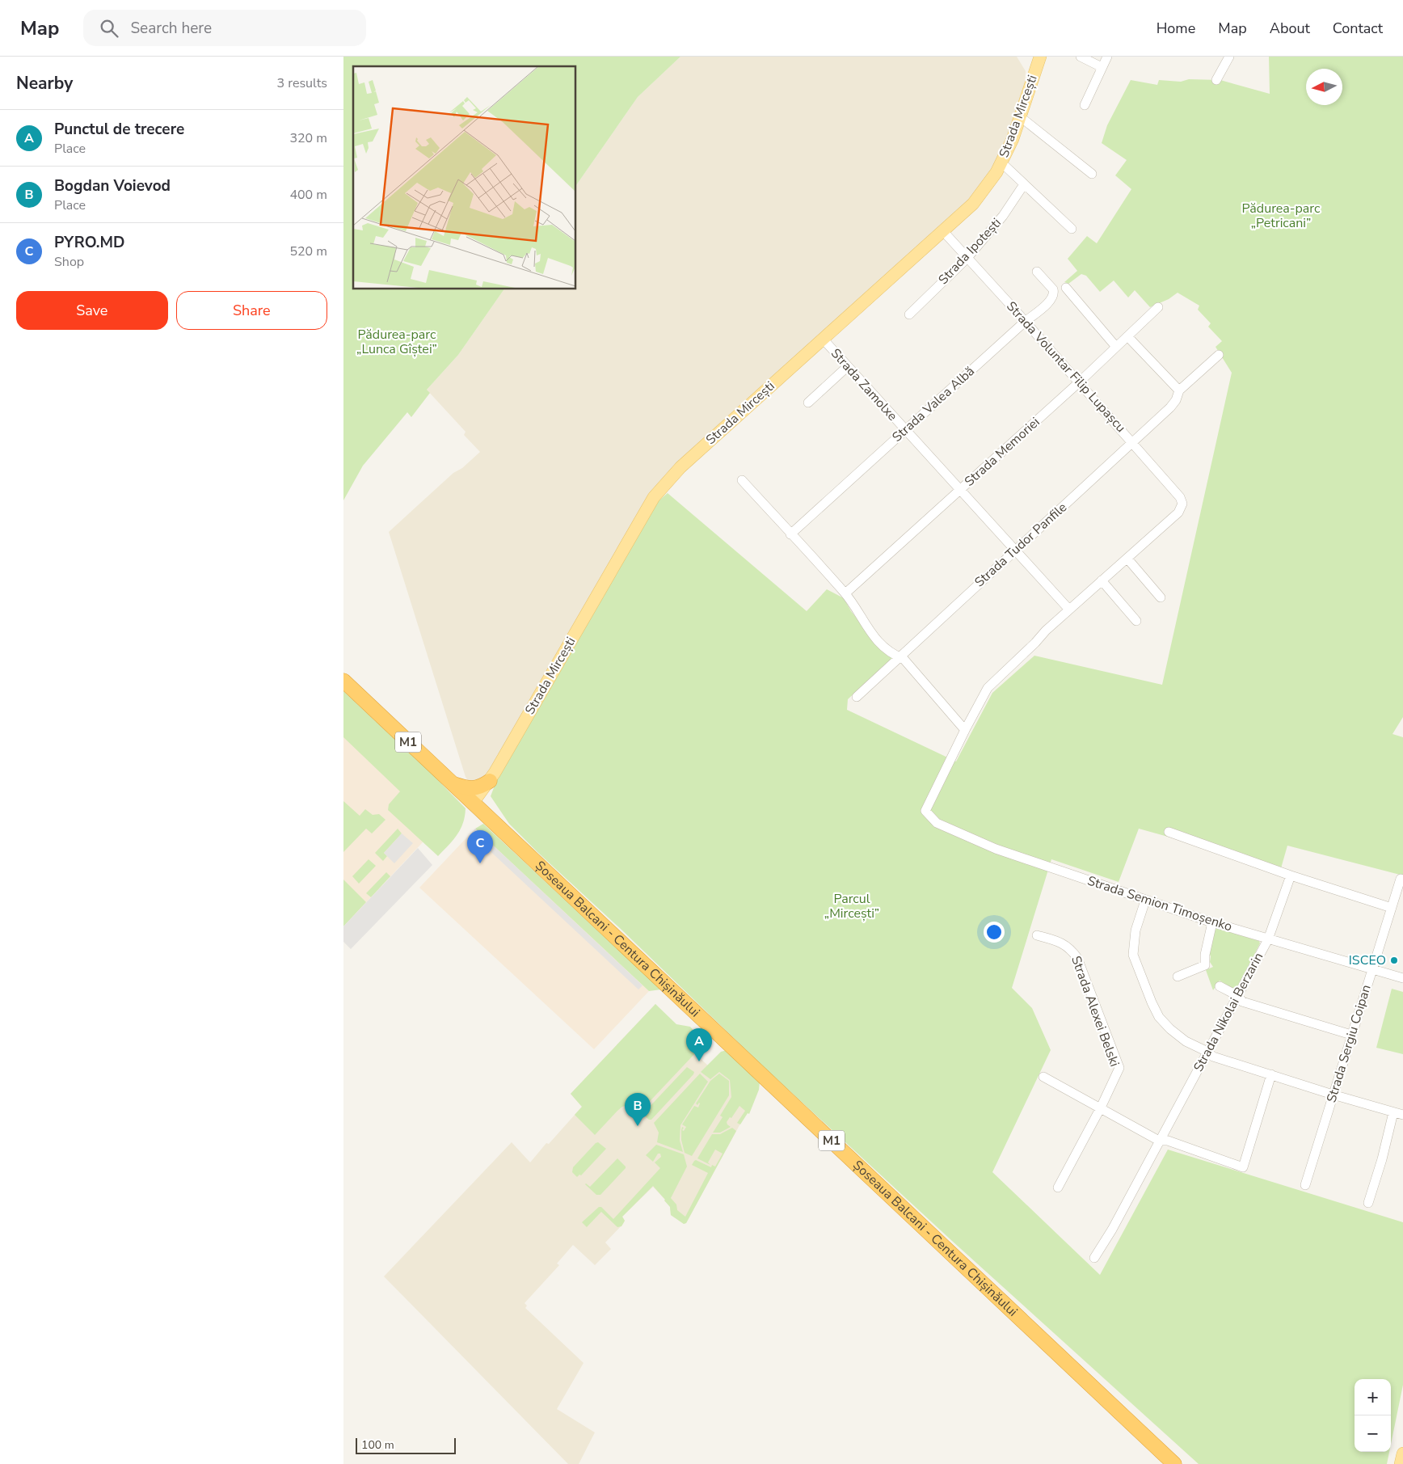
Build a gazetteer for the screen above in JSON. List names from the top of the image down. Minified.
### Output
{"streets":{"highway":["M1","Șoseaua Balcani - Centura Chișinăului"],"main road":["Strada Mircești"],"street":["Strada Ipotești","Strada Voluntar Filip Lupașcu","Strada Zamolxe","Strada Valea Albă","Strada Memoriei","Strada Tudor Panfile","Strada Semion Timoșenko","Strada Alexei Belski","Strada Nikolai Berzarin","Strada Sergiu Coipan"]},"crossings":[["Strada Mircești","Strada Voluntar Filip Lupașcu"],["Strada Mircești","Strada Zamolxe"],["Strada Mircești","Șoseaua Balcani - Centura Chișinăului"],["Strada Ipotești","Strada Voluntar Filip Lupașcu"],["Strada Voluntar Filip Lupașcu","Strada Valea Albă"],["Strada Voluntar Filip Lupașcu","Strada Memoriei"],["Strada Voluntar Filip Lupașcu","Strada Tudor Panfile"],["Strada Zamolxe","Strada Valea Albă"],["Strada Zamolxe","Strada Memoriei"],["Strada Zamolxe","Strada Tudor Panfile"],["Strada Semion Timoșenko","Strada Nikolai Berzarin"],["Strada Semion Timoșenko","Strada Sergiu Coipan"]],"parks":["Pădurea-parc „Petricani”","Pădurea-parc „Lunca Gîștei”","Parcul „Mircești”"],"places":["ISCEO"],"scale_bar":"100 m","north":"left","page":{"header":"Map","search":"Search here","nav":["Home","Map","About","Contact"],"heading":["Nearby","3 results"],"list":[{"mark":"A","name":"Punctul de trecere","note":"Place","value":"320 m"},{"mark":"B","name":"Bogdan Voievod","note":"Place","value":"400 m"},{"mark":"C","name":"PYRO.MD","note":"Shop","value":"520 m"}],"buttons":["Save","Share"],"pins":["C","A","B"],"map_buttons":["+","−"],"scale":"100 m"}}
